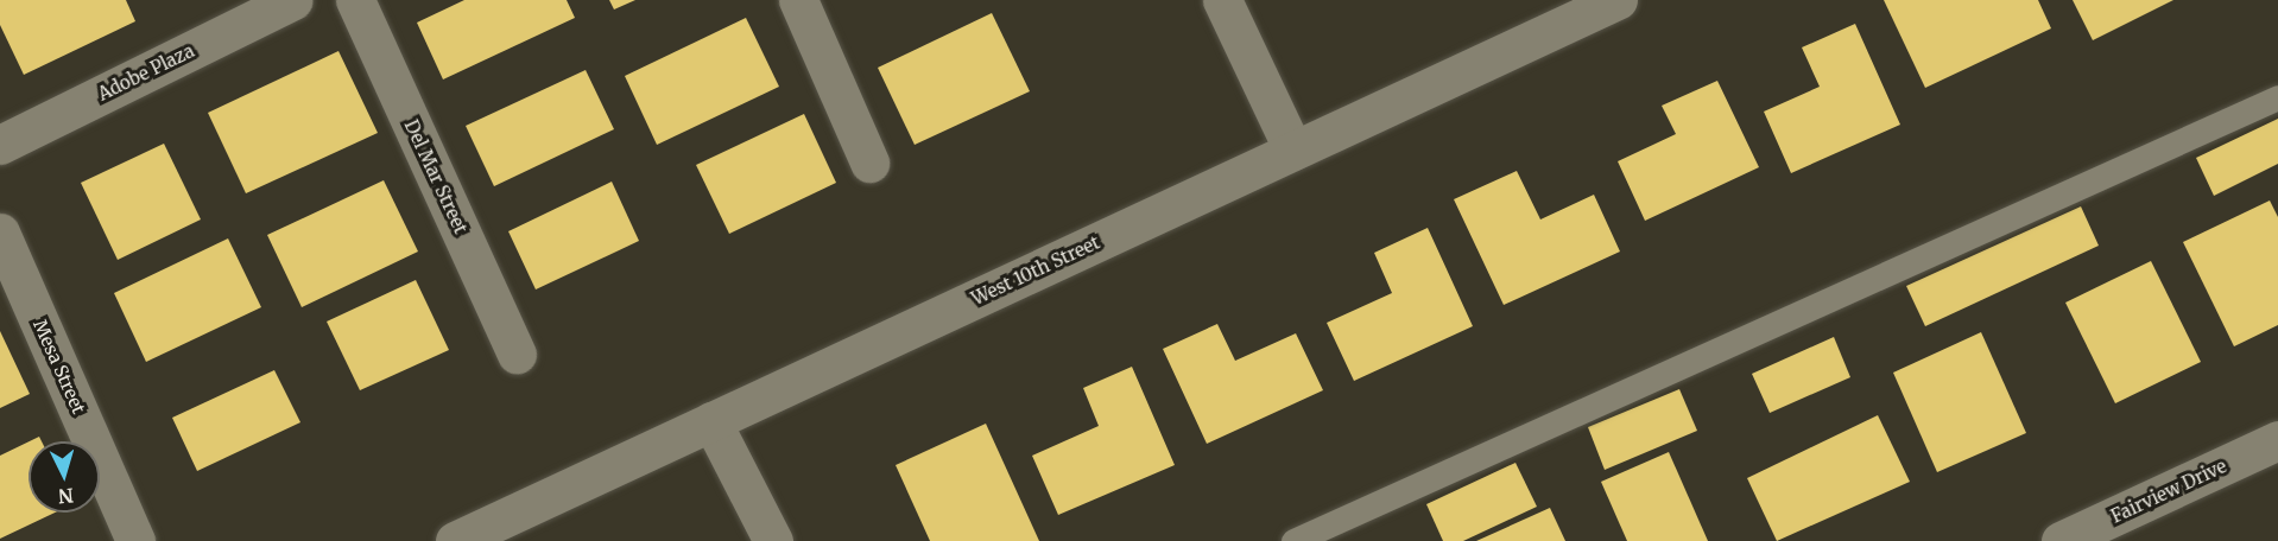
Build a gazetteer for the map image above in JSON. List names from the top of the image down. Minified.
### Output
{"streets":{"street":["Adobe Plaza","Del Mar Street","West 10th Street","Mesa Street","Fairview Drive"]},"north":"bottom"}
